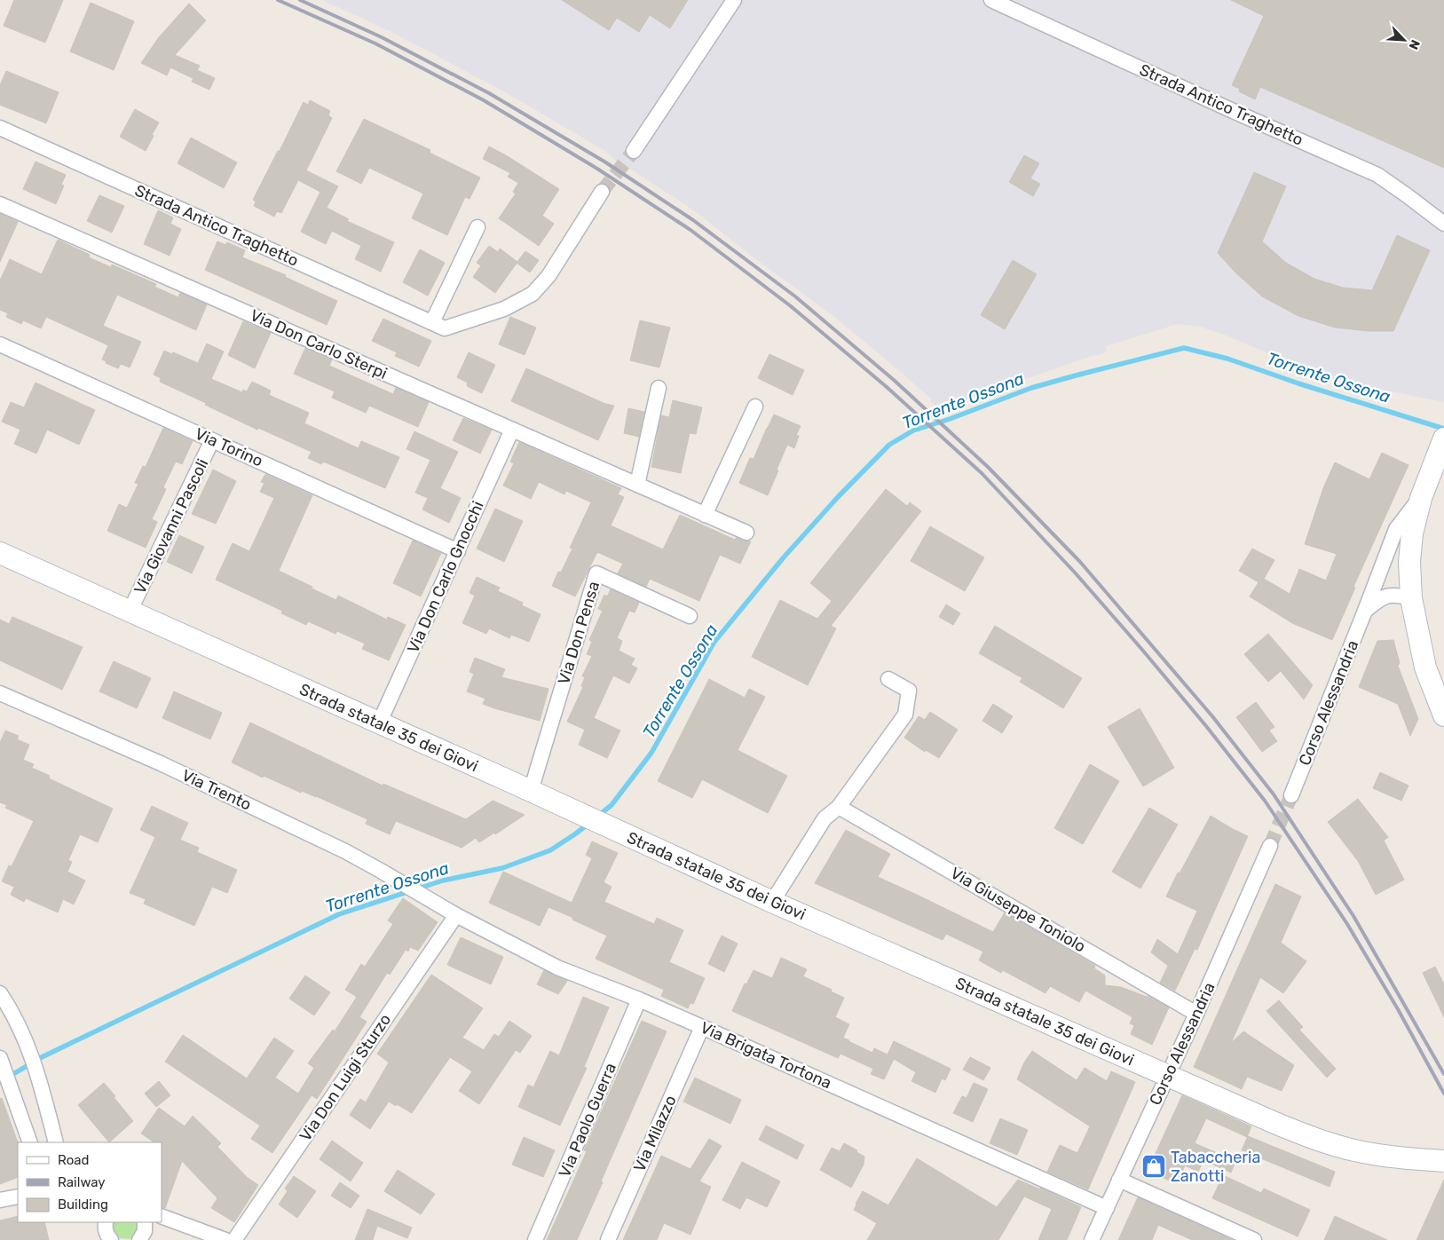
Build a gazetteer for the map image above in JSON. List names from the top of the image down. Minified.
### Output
{"streets":{"main road":["Strada statale 35 dei Giovi"],"street":["Strada Antico Traghetto","Via Don Carlo Sterpi","Via Torino","Via Giovanni Pascoli","Via Don Carlo Gnocchi","Via Don Pensa","Corso Alessandria","Via Trento","Via Giuseppe Toniolo","Via Brigata Tortona","Via Don Luigi Sturzo","Via Paolo Guerra","Via Milazzo"]},"crossings":[["Via Don Carlo Sterpi","Via Don Carlo Gnocchi"],["Via Torino","Via Giovanni Pascoli"],["Via Torino","Via Don Carlo Gnocchi"],["Via Giovanni Pascoli","Strada statale 35 dei Giovi"],["Via Don Carlo Gnocchi","Strada statale 35 dei Giovi"],["Via Don Pensa","Strada statale 35 dei Giovi"],["Corso Alessandria","Via Giuseppe Toniolo"],["Corso Alessandria","Via Brigata Tortona"],["Via Trento","Via Brigata Tortona"],["Via Brigata Tortona","Via Don Luigi Sturzo"],["Via Brigata Tortona","Via Paolo Guerra"],["Via Brigata Tortona","Via Milazzo"]],"water":["Torrente Ossona"],"places":{"shop":["Tabaccheria Zanotti"]},"legend":["Road","Railway","Building"],"north":"bottom right"}
